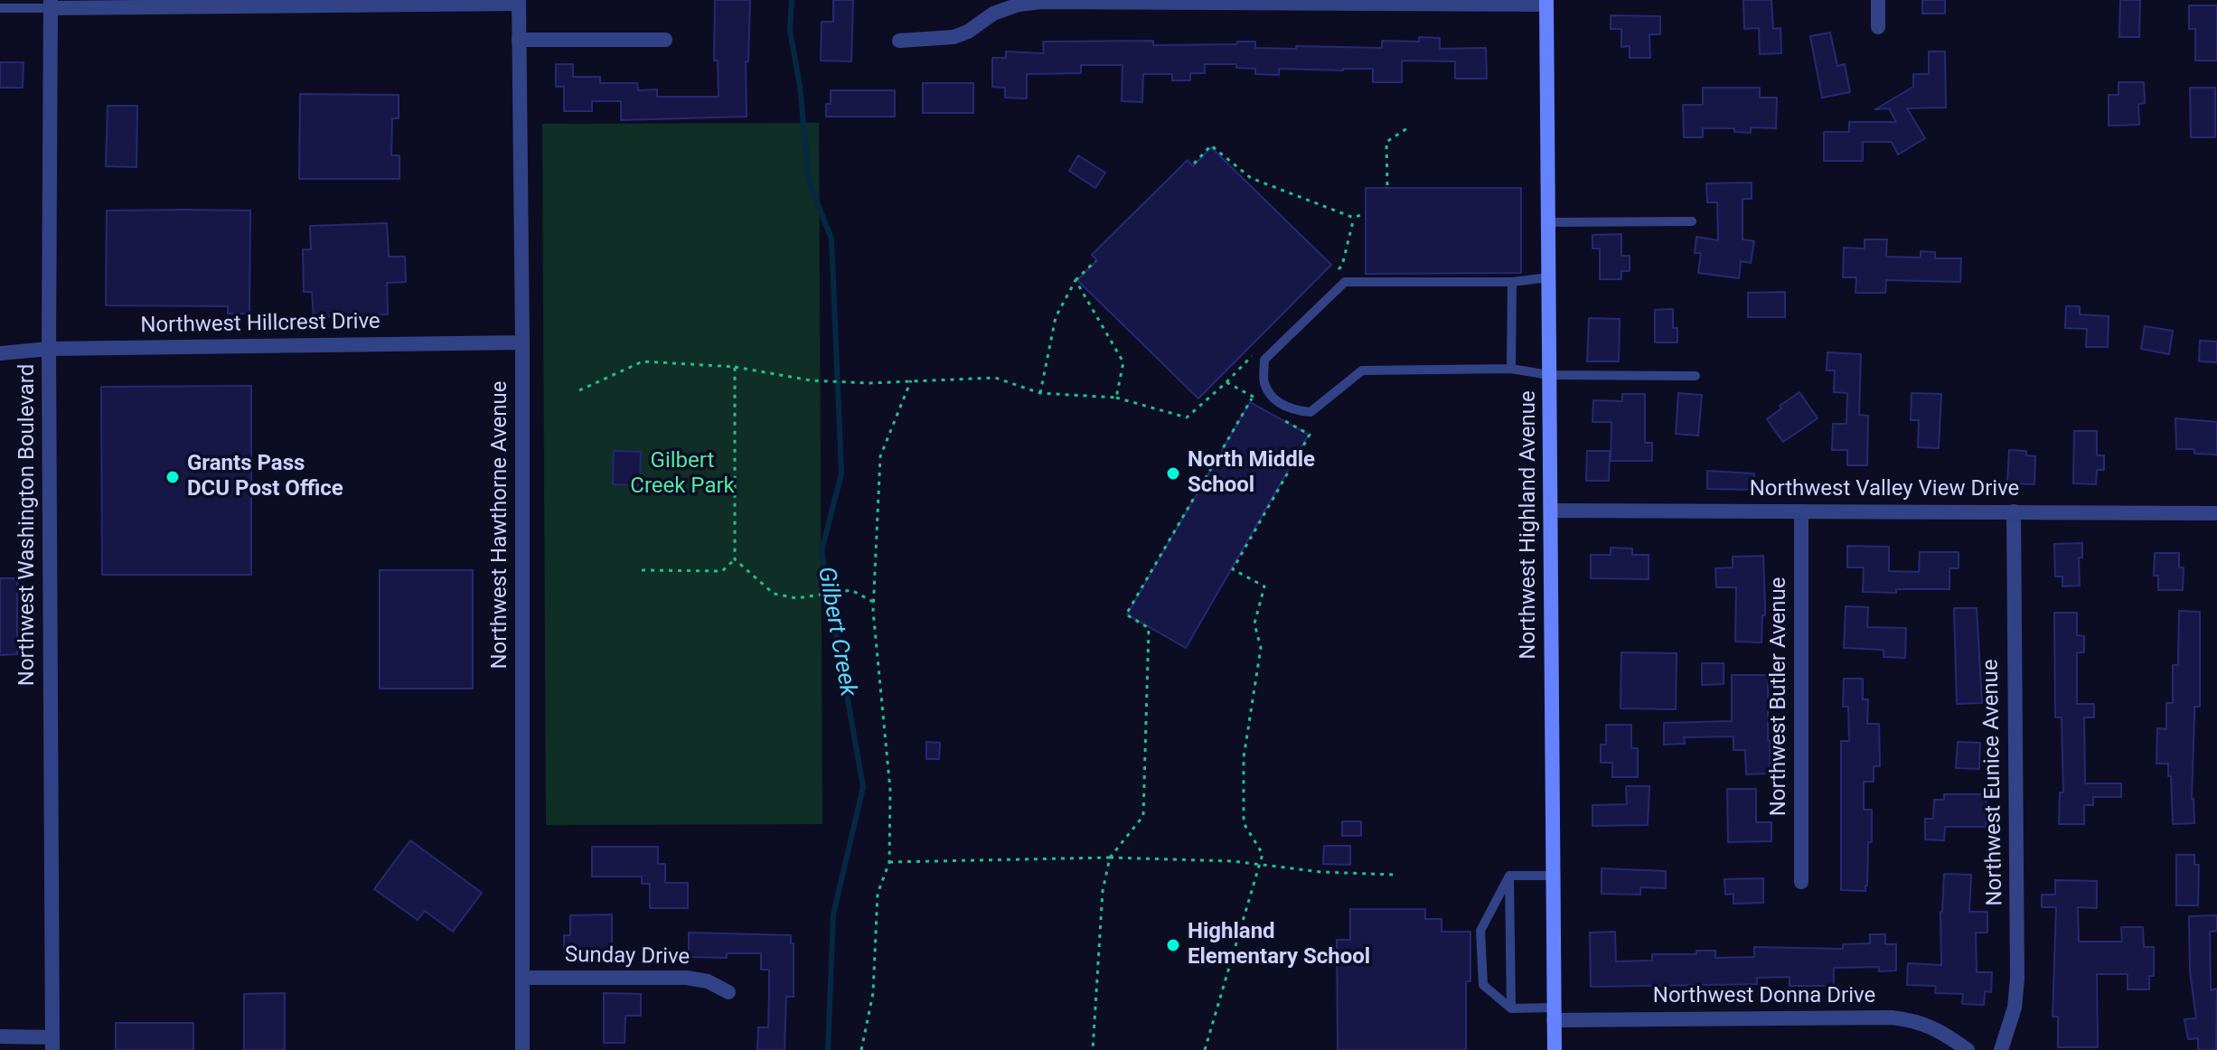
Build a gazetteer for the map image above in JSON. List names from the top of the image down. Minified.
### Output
{"streets":{"main road":["Northwest Highland Avenue"],"street":["Northwest Hillcrest Drive","Northwest Valley View Drive","Northwest Washington Boulevard","Northwest Hawthorne Avenue","Northwest Butler Avenue","Northwest Eunice Avenue","Sunday Drive","Northwest Donna Drive"]},"crossings":[["Northwest Hillcrest Drive","Northwest Washington Boulevard"],["Northwest Hillcrest Drive","Northwest Hawthorne Avenue"],["Northwest Valley View Drive","Northwest Highland Avenue"],["Northwest Valley View Drive","Northwest Butler Avenue"],["Northwest Valley View Drive","Northwest Eunice Avenue"],["Northwest Hawthorne Avenue","Sunday Drive"],["Northwest Highland Avenue","Northwest Donna Drive"]],"water":["Gilbert Creek"],"parks":["Gilbert Creek Park"],"places":["North Middle School","Grants Pass DCU Post Office","Highland Elementary School"]}
